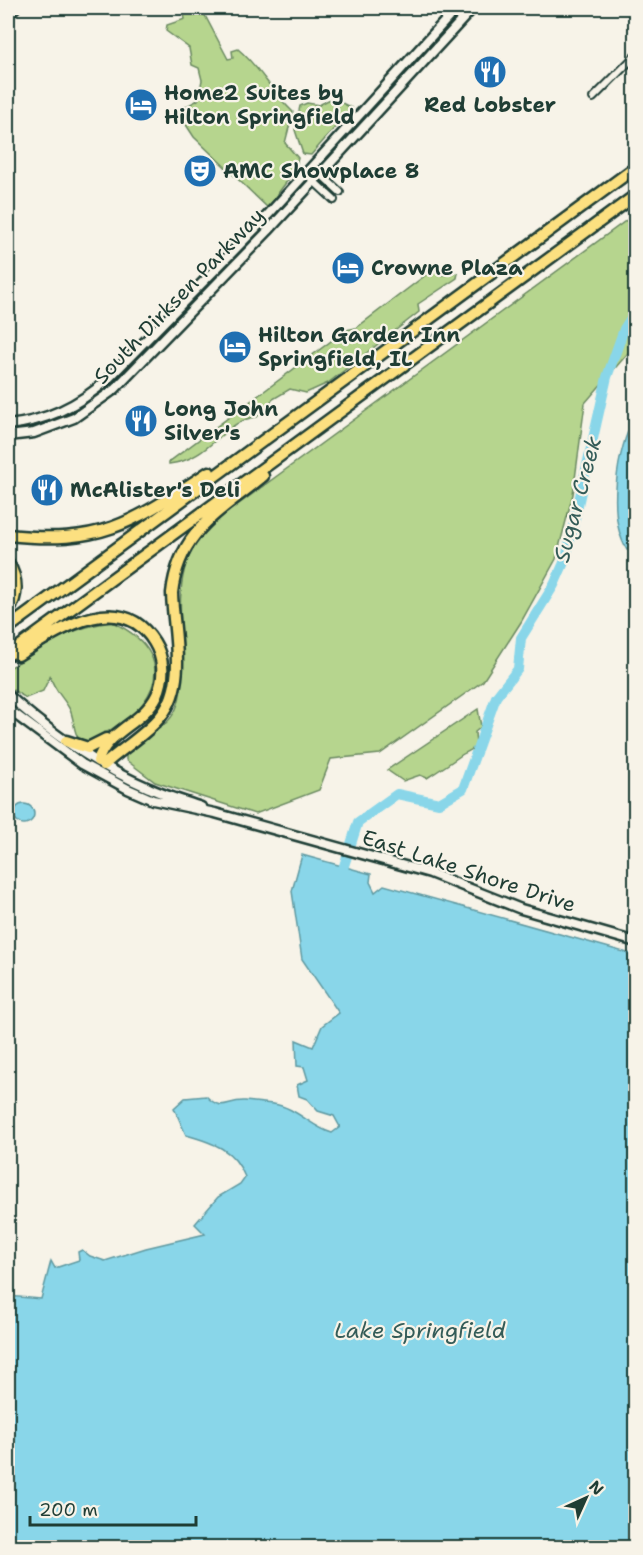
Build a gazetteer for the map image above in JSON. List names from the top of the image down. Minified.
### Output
{"streets":{"main road":["South Dirksen Parkway","East Lake Shore Drive"]},"water":["Sugar Creek","Lake Springfield"],"places":{"restaurant":["Red Lobster","Long John Silver's","McAlister's Deli"],"hotel":["Home2 Suites by Hilton Springfield","Crowne Plaza","Hilton Garden Inn Springfield, IL"],"theatre":["AMC Showplace 8"]},"scale_bar":"200 m","north":"top right"}
